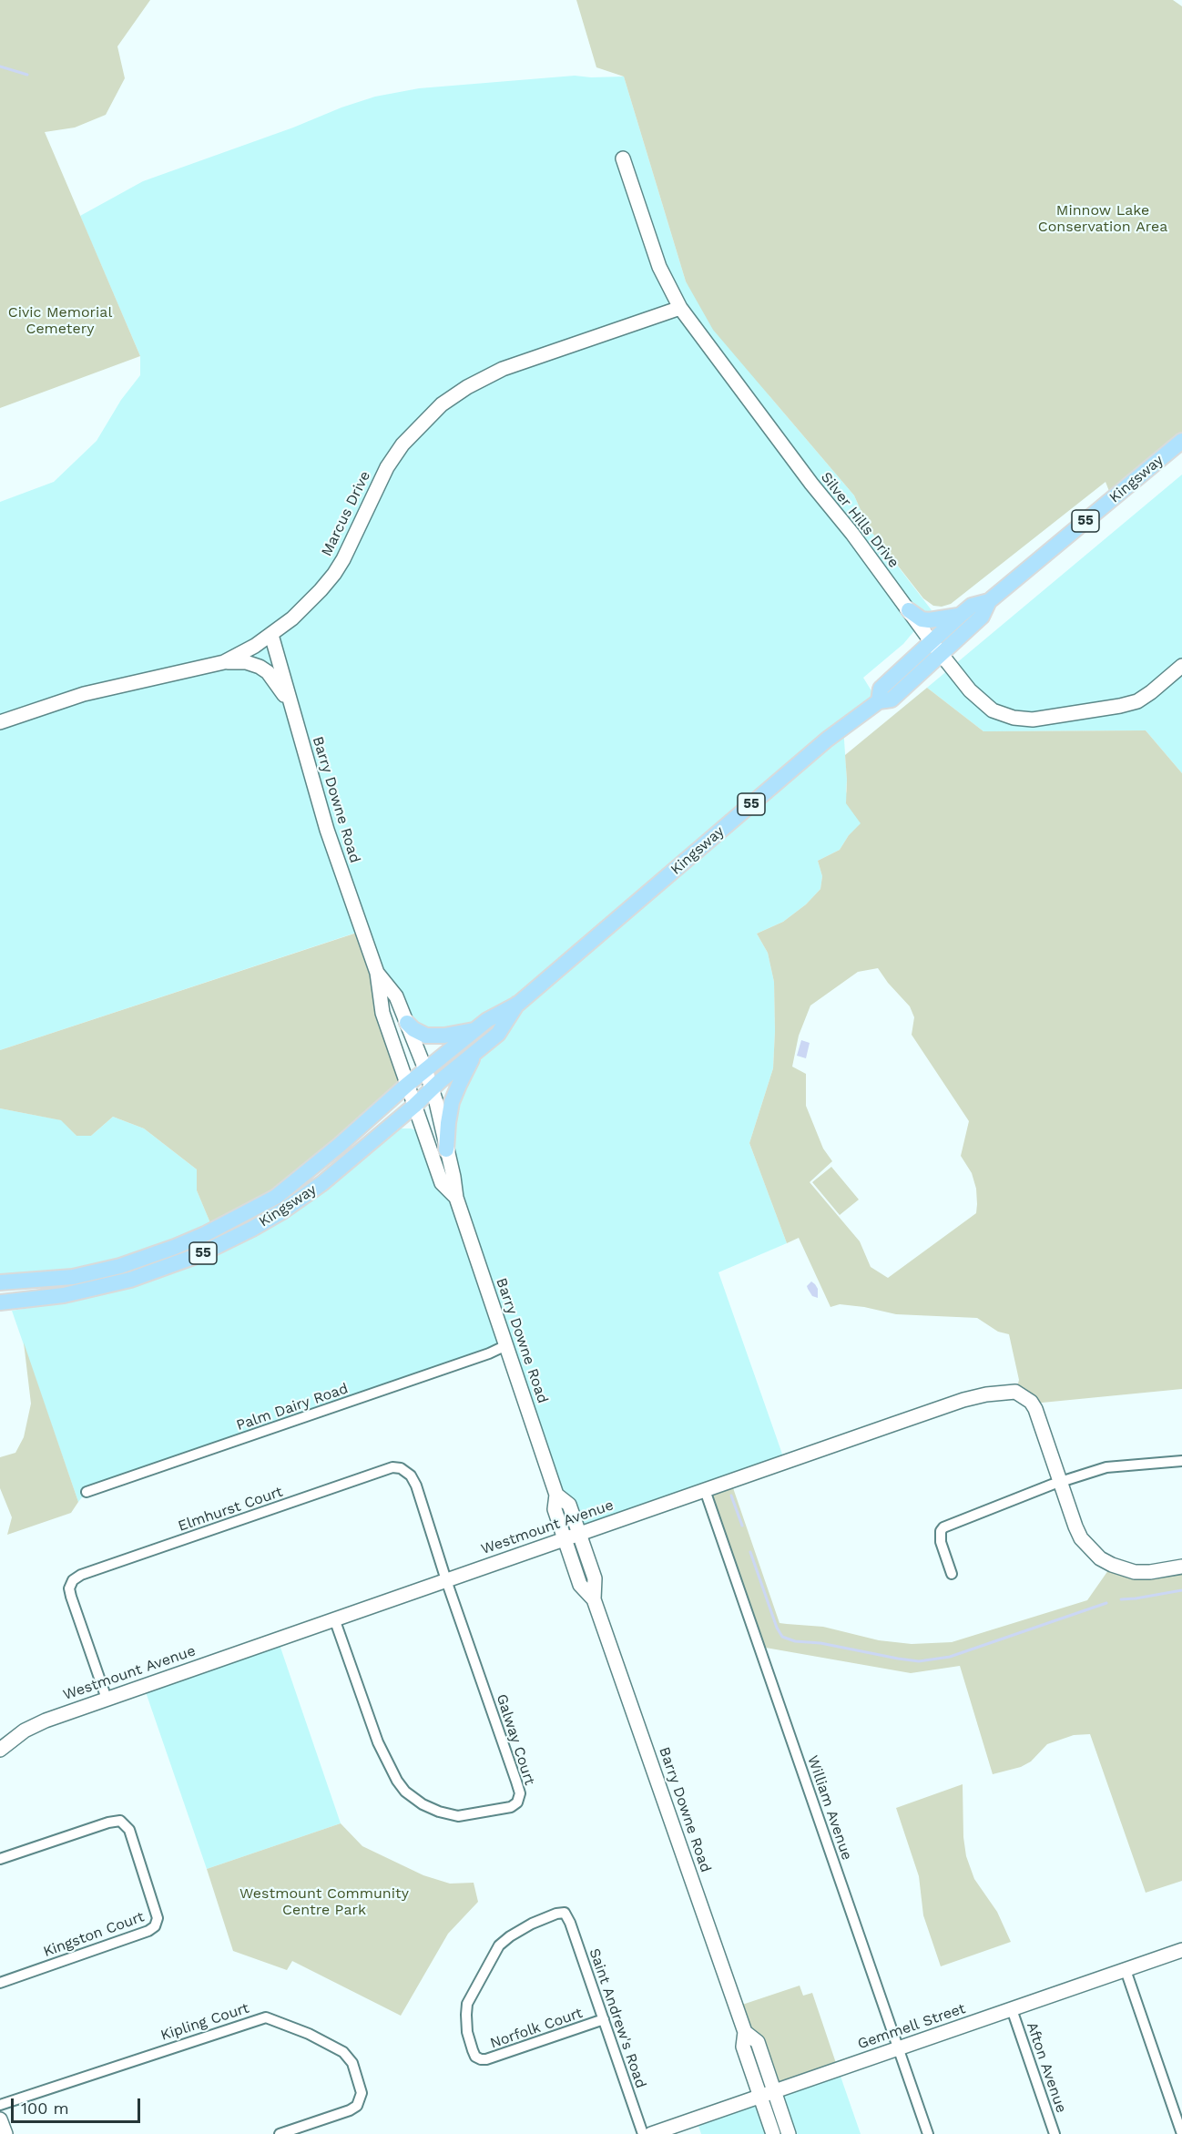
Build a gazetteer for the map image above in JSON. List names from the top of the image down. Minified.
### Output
{"streets":{"main road":["Kingsway","55"],"street":["Marcus Drive","Silver Hills Drive","Barry Downe Road","Palm Dairy Road","Elmhurst Court","Westmount Avenue","Galway Court","William Avenue","Kingston Court","Saint Andrew's Road","Kipling Court","Gemmell Street","Norfolk Court","Afton Avenue"]},"crossings":[["Kingsway","Silver Hills Drive"],["Kingsway","Barry Downe Road"],["Marcus Drive","Silver Hills Drive"],["Marcus Drive","Barry Downe Road"],["Barry Downe Road","Palm Dairy Road"],["Barry Downe Road","Westmount Avenue"],["Barry Downe Road","Gemmell Street"],["Elmhurst Court","Westmount Avenue"],["Elmhurst Court","Galway Court"],["Westmount Avenue","Galway Court"],["Westmount Avenue","William Avenue"],["William Avenue","Gemmell Street"],["Saint Andrew's Road","Norfolk Court"],["Gemmell Street","Afton Avenue"]],"parks":["Minnow Lake Conservation Area","Civic Memorial Cemetery","Westmount Community Centre Park"],"scale_bar":"100 m"}
